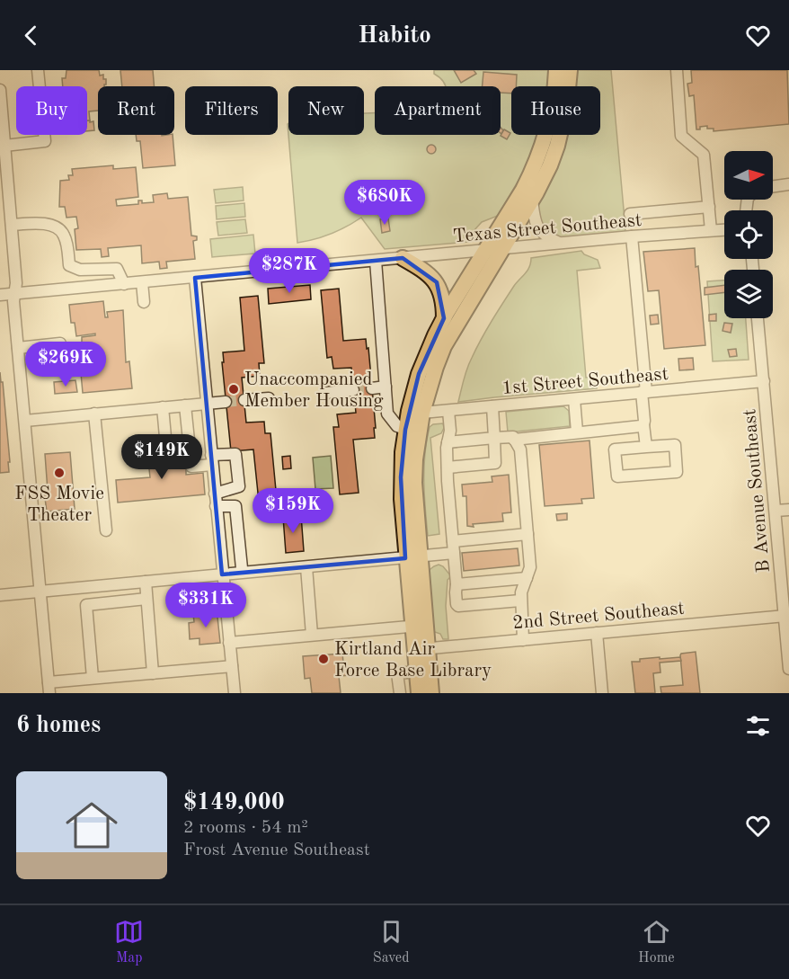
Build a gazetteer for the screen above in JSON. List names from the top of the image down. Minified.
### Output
{"streets":{"street":["Texas Street Southeast","1st Street Southeast","B Avenue Southeast","2nd Street Southeast"]},"crossings":[["1st Street Southeast","B Avenue Southeast"],["B Avenue Southeast","2nd Street Southeast"]],"places":["Unaccompanied Member Housing","FSS Movie Theater","Kirtland Air Force Base Library"],"north":"right","page":{"header":"Habito","chip":["Buy","Rent","Filters","New","Apartment","House"],"price":["$680K","$287K","$269K","$149K","$159K","$331K"],"heading":"6 homes","list":[{"name":"$149,000","note":"2 rooms · 54 m² · Frost Avenue Southeast"}],"tabs":["Map","Saved","Home"]}}
